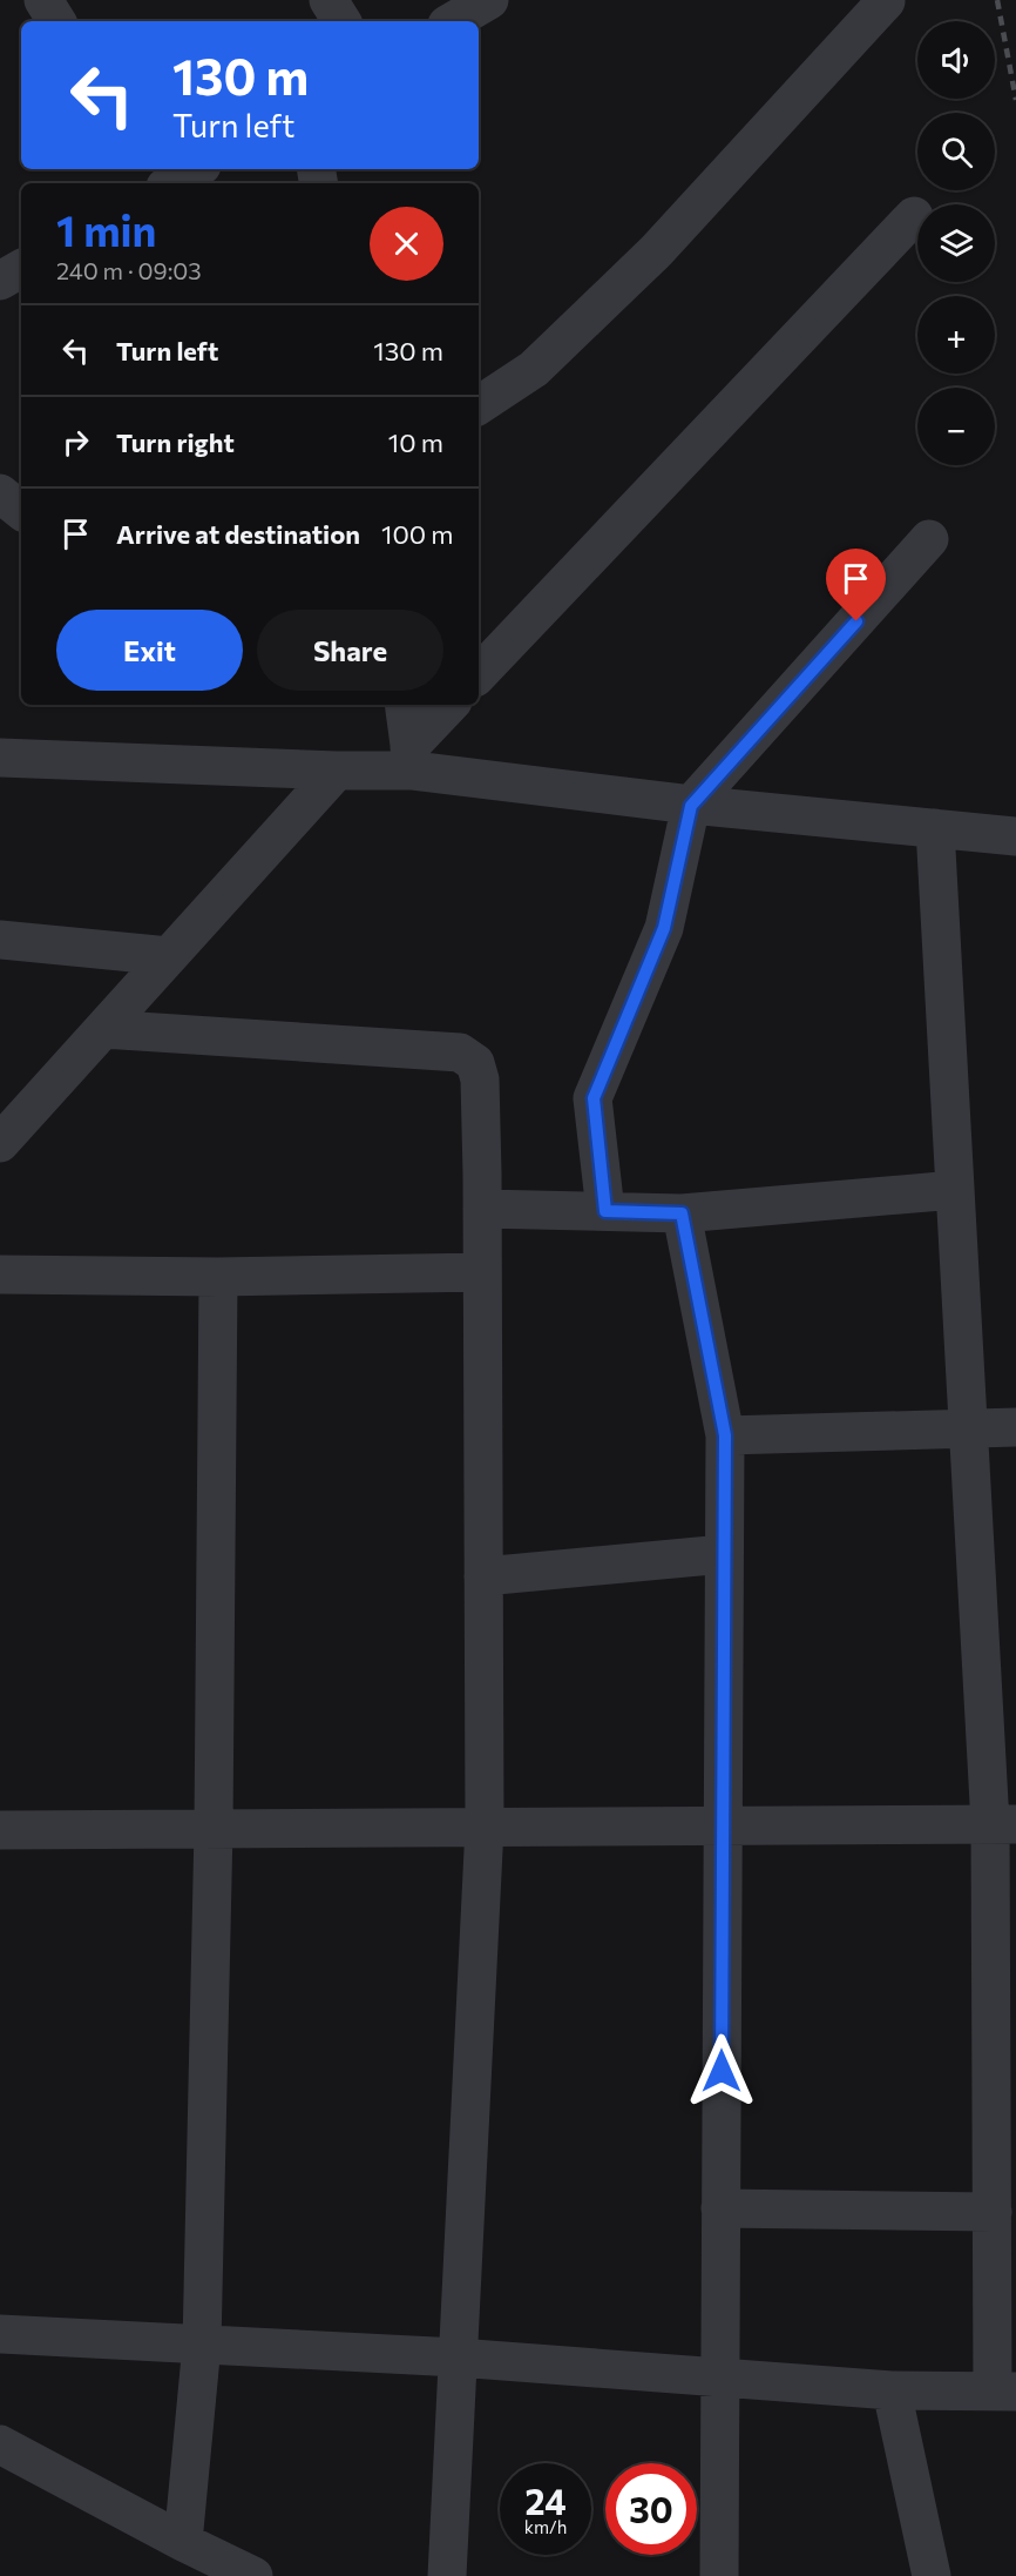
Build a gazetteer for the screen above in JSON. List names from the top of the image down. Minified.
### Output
{"page":{"map_buttons":["+","−"],"turn":["130 m","Turn left"],"heading":["1 min","240 m · 09:03"],"list":[{"name":"Turn left","value":"130 m"},{"name":"Turn right","value":"10 m"},{"name":"Arrive at destination","value":"100 m"}],"buttons":["Exit","Share"],"speed":"24 km/h","limit":"30"}}
